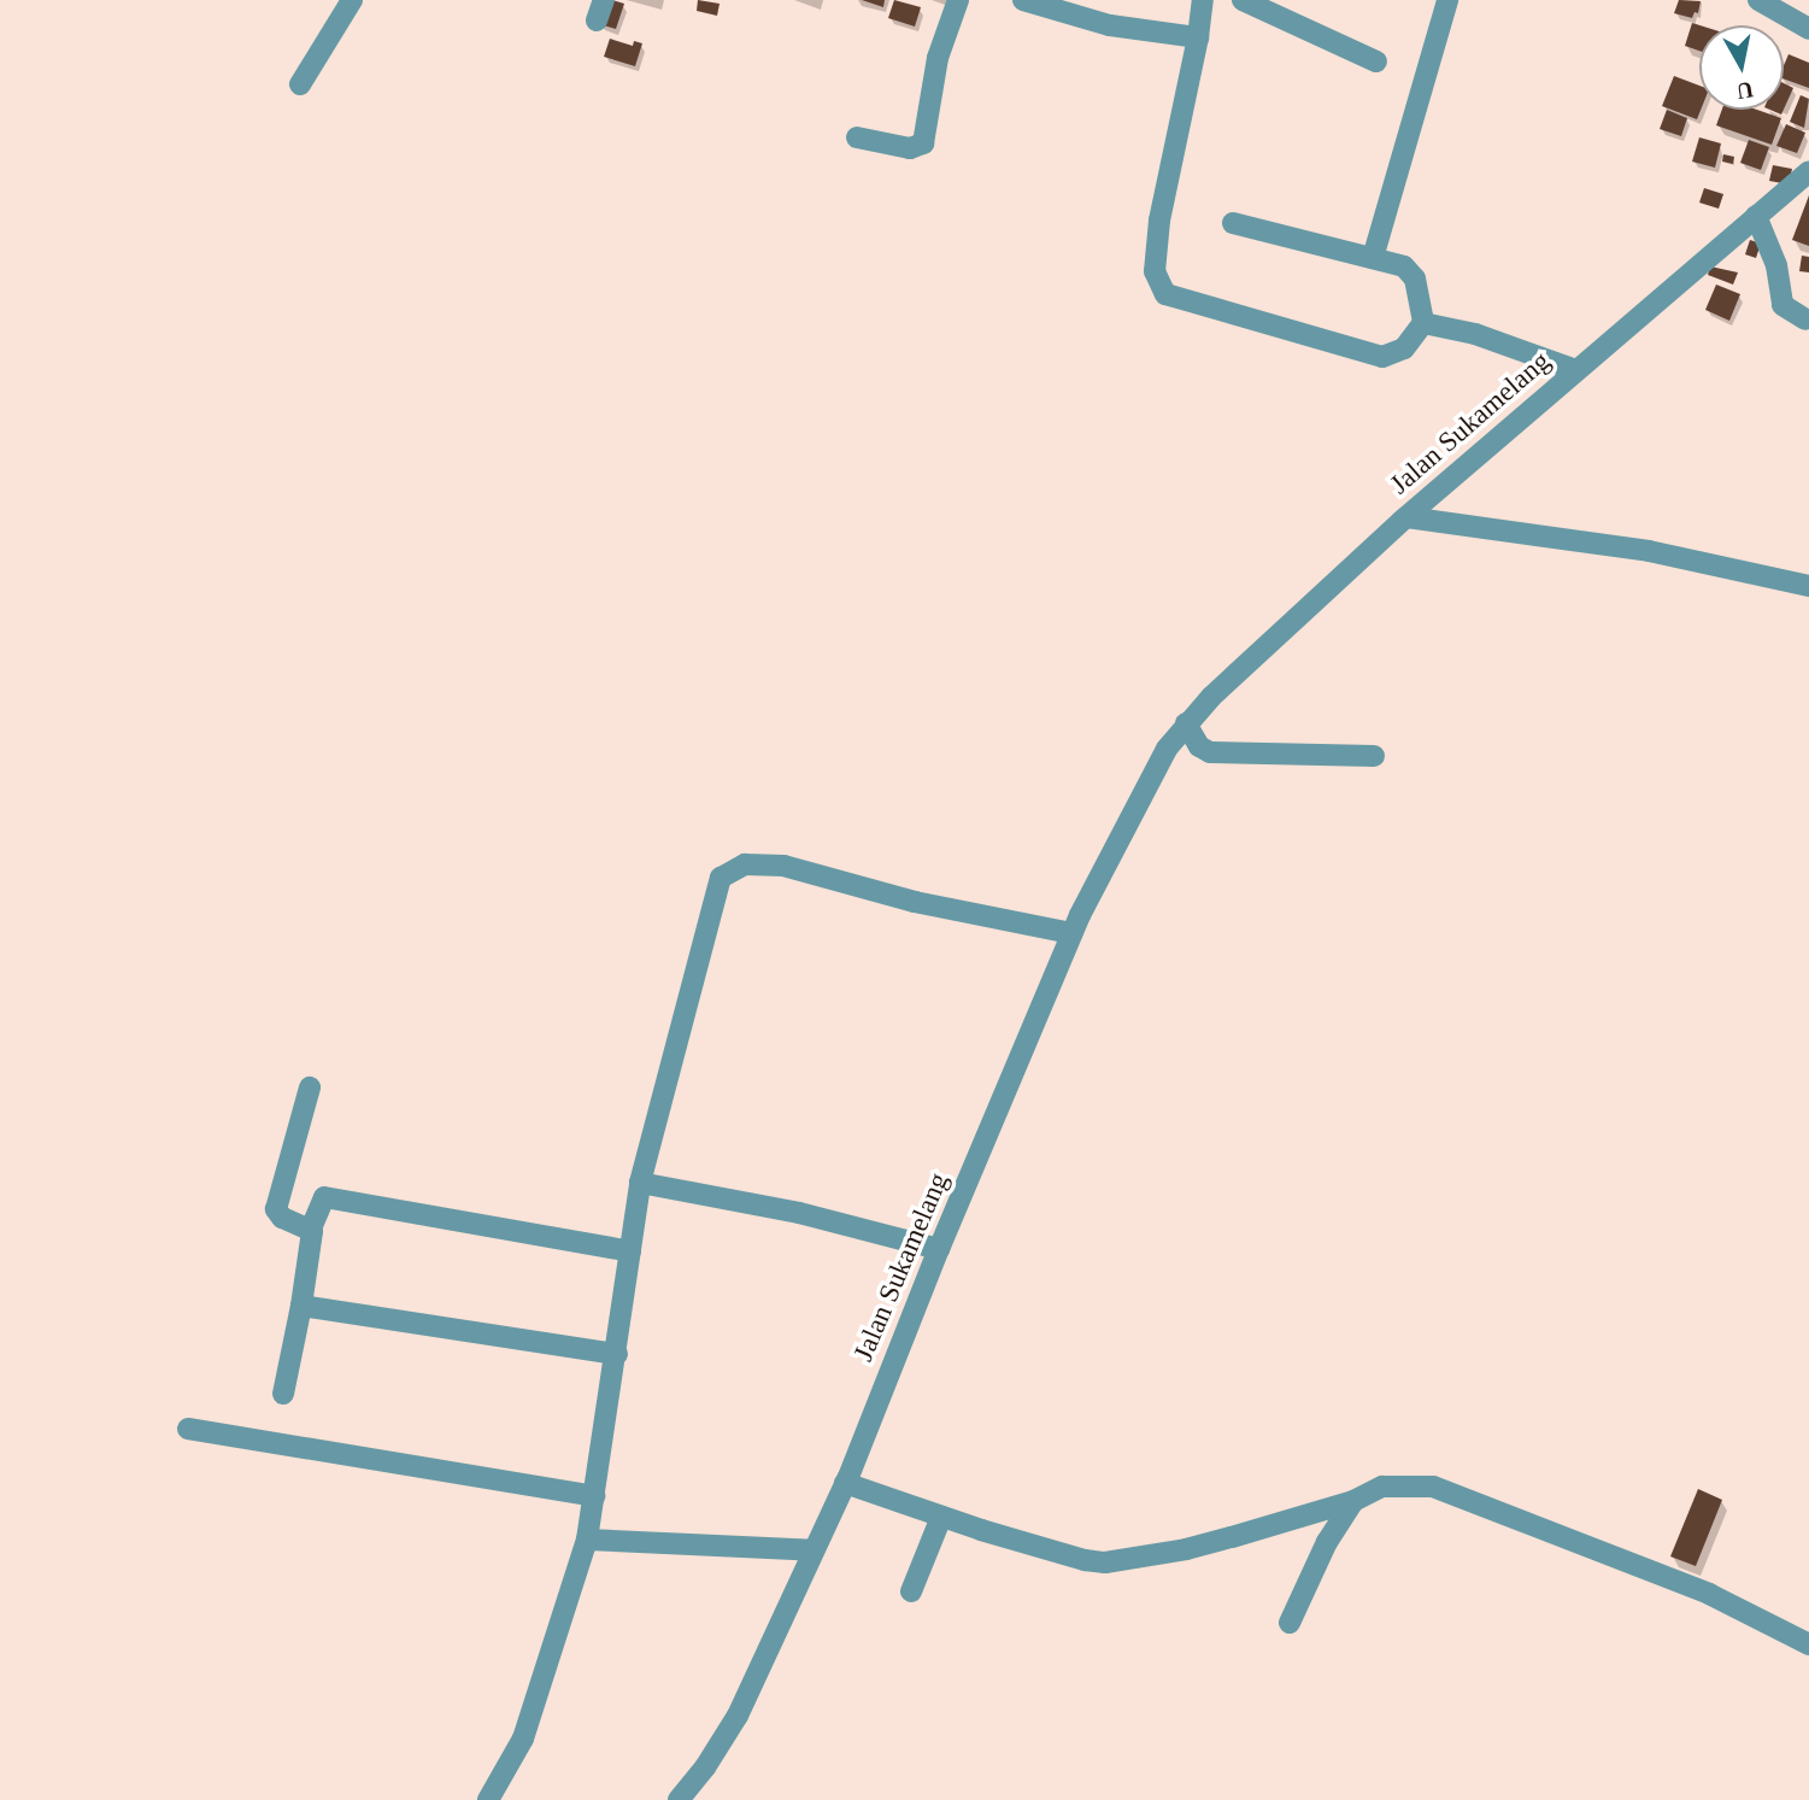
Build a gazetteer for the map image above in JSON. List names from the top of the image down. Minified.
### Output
{"streets":{"street":["Jalan Sukamelang"]},"north":"bottom"}
